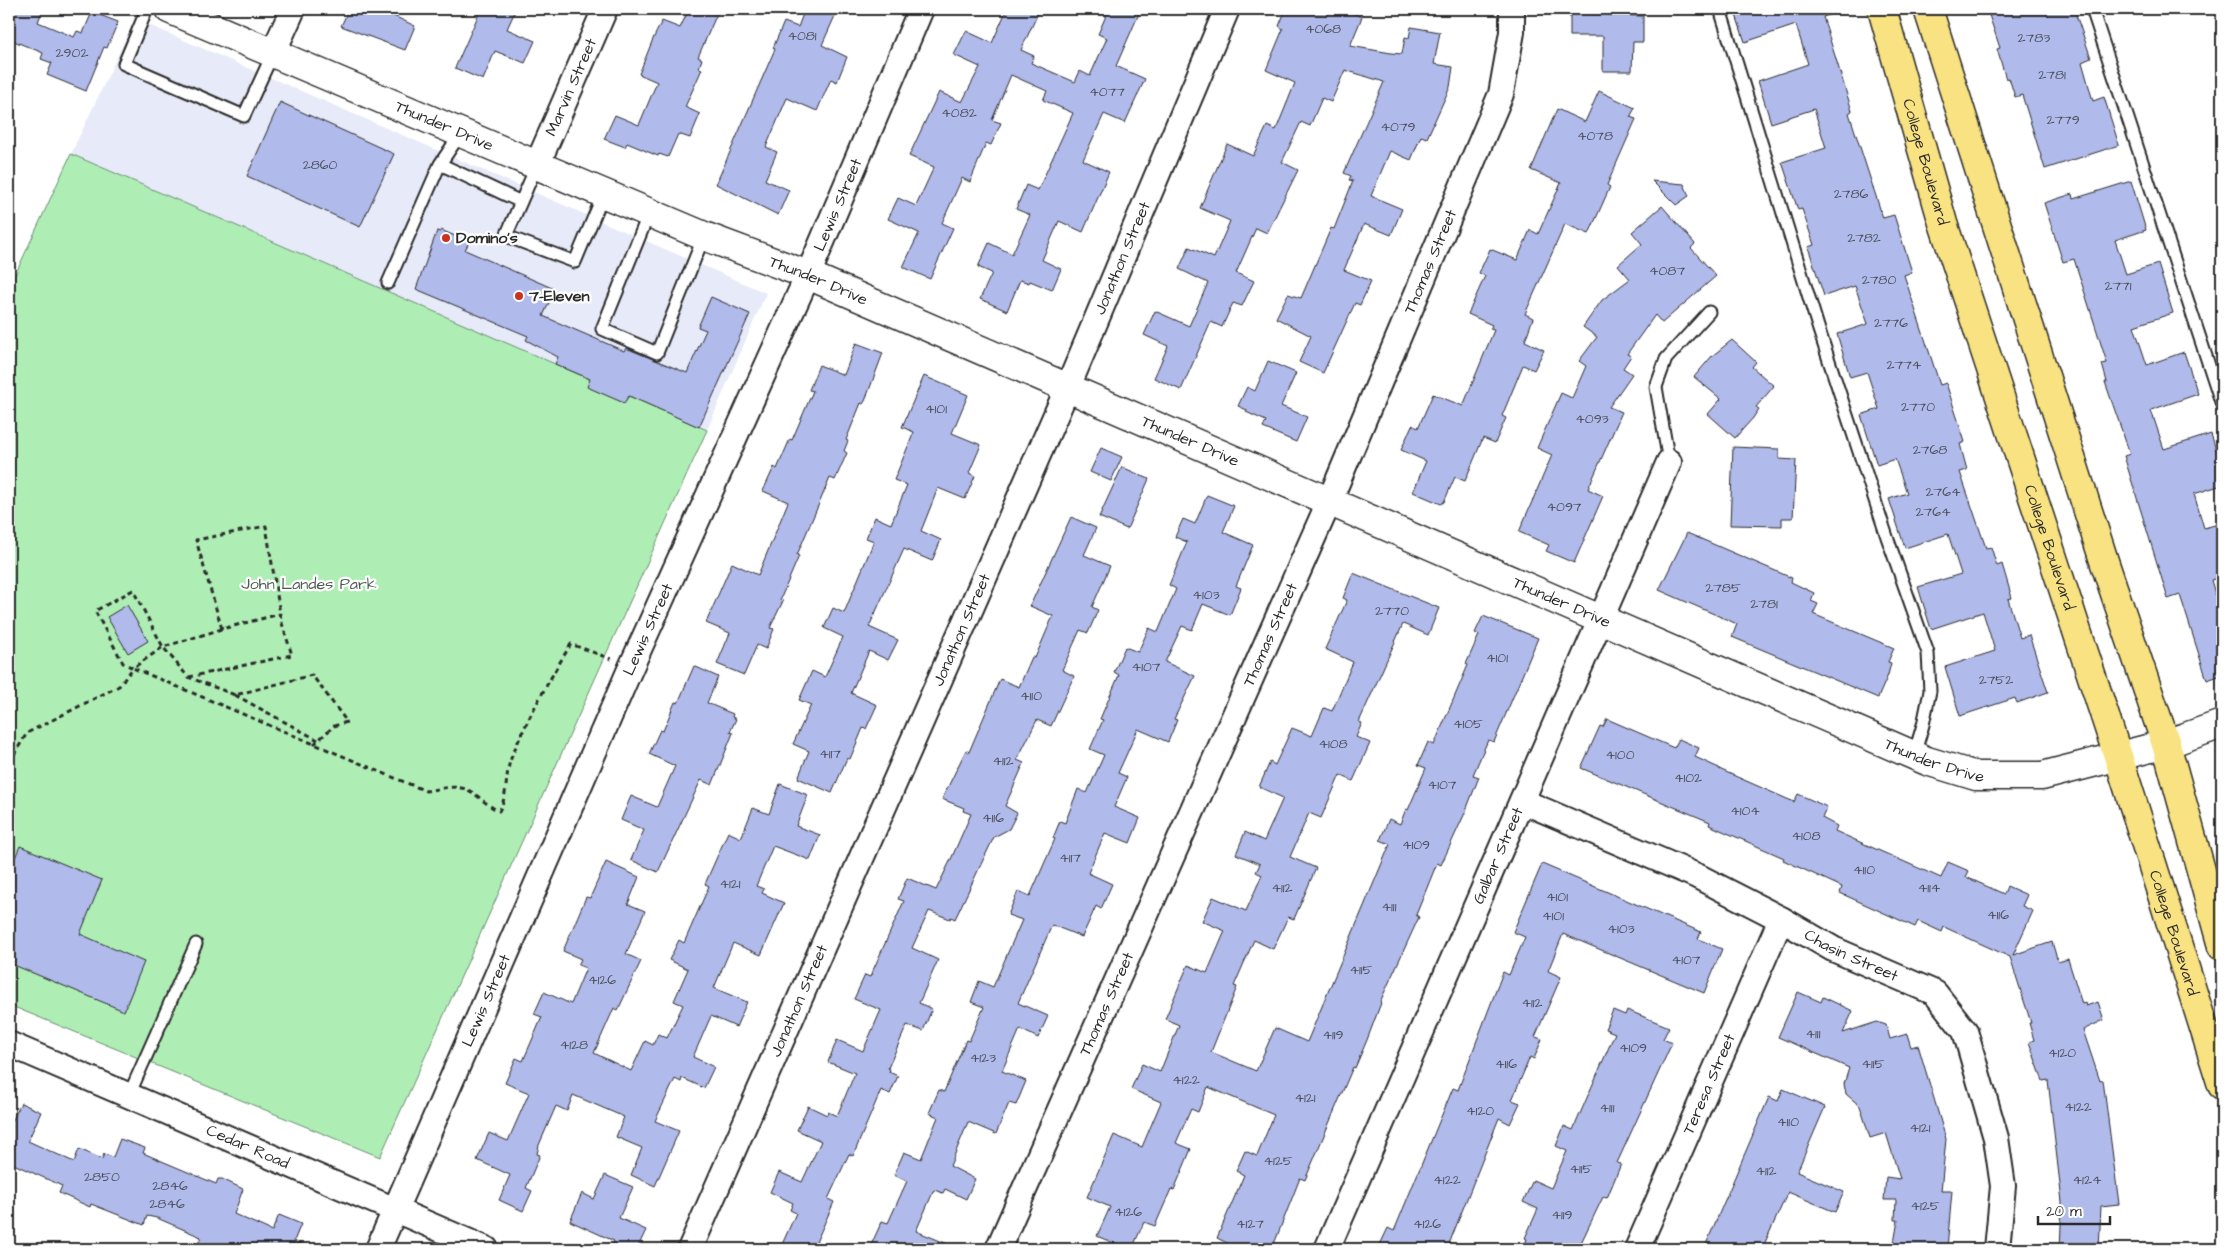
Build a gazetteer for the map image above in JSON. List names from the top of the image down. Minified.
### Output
{"streets":{"main road":["College Boulevard"],"street":["Marvin Street","Thunder Drive","Lewis Street","Jonathon Street","Thomas Street","Galbar Street","Chasin Street","Teresa Street","Cedar Road"]},"crossings":[["Marvin Street","Thunder Drive"],["Thunder Drive","College Boulevard"],["Thunder Drive","Lewis Street"],["Thunder Drive","Jonathon Street"],["Thunder Drive","Thomas Street"],["Thunder Drive","Galbar Street"],["Lewis Street","Cedar Road"],["Galbar Street","Chasin Street"],["Chasin Street","Teresa Street"]],"parks":["John Landes Park"],"places":["Domino's","7-Eleven"],"house_numbers":["4068","4081","2783","2902","2781","4077","4082","2779","4079","4078","2860","2786","2782","4087","2780","2771","2776","2774","2770","4101","4093","2768","2764","4097","2764","2785","4103","2781","2770","4101","4107","2752","4110","4105","4108","4117","4100","4112","4102","4107","4104","4116","4108","4109","4117","4110","4121","4112","4114","4101","4111","4116","4101","4103","4107","4115","4126","4112","4111","4119","4128","4109","4120","4123","4116","4115","4122","4121","4122","4111","4120","4110","4121","4125","4115","4112","2850","4122","4124","2846","2846","4125","4126","4119","4127","4126"],"scale_bar":"20 m"}
